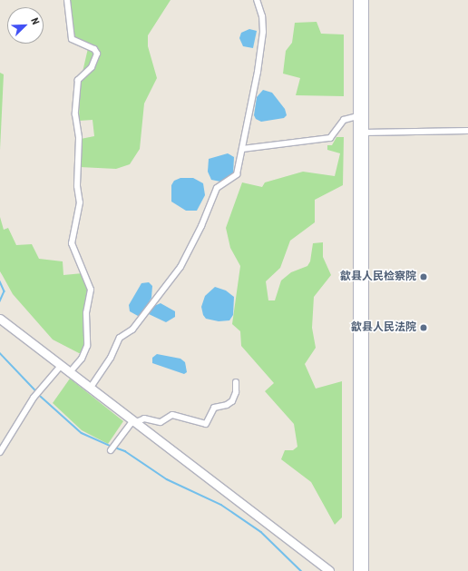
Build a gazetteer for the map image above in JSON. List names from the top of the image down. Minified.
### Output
{"places":["歙县人民检察院","歙县人民法院"],"north":"top right"}
